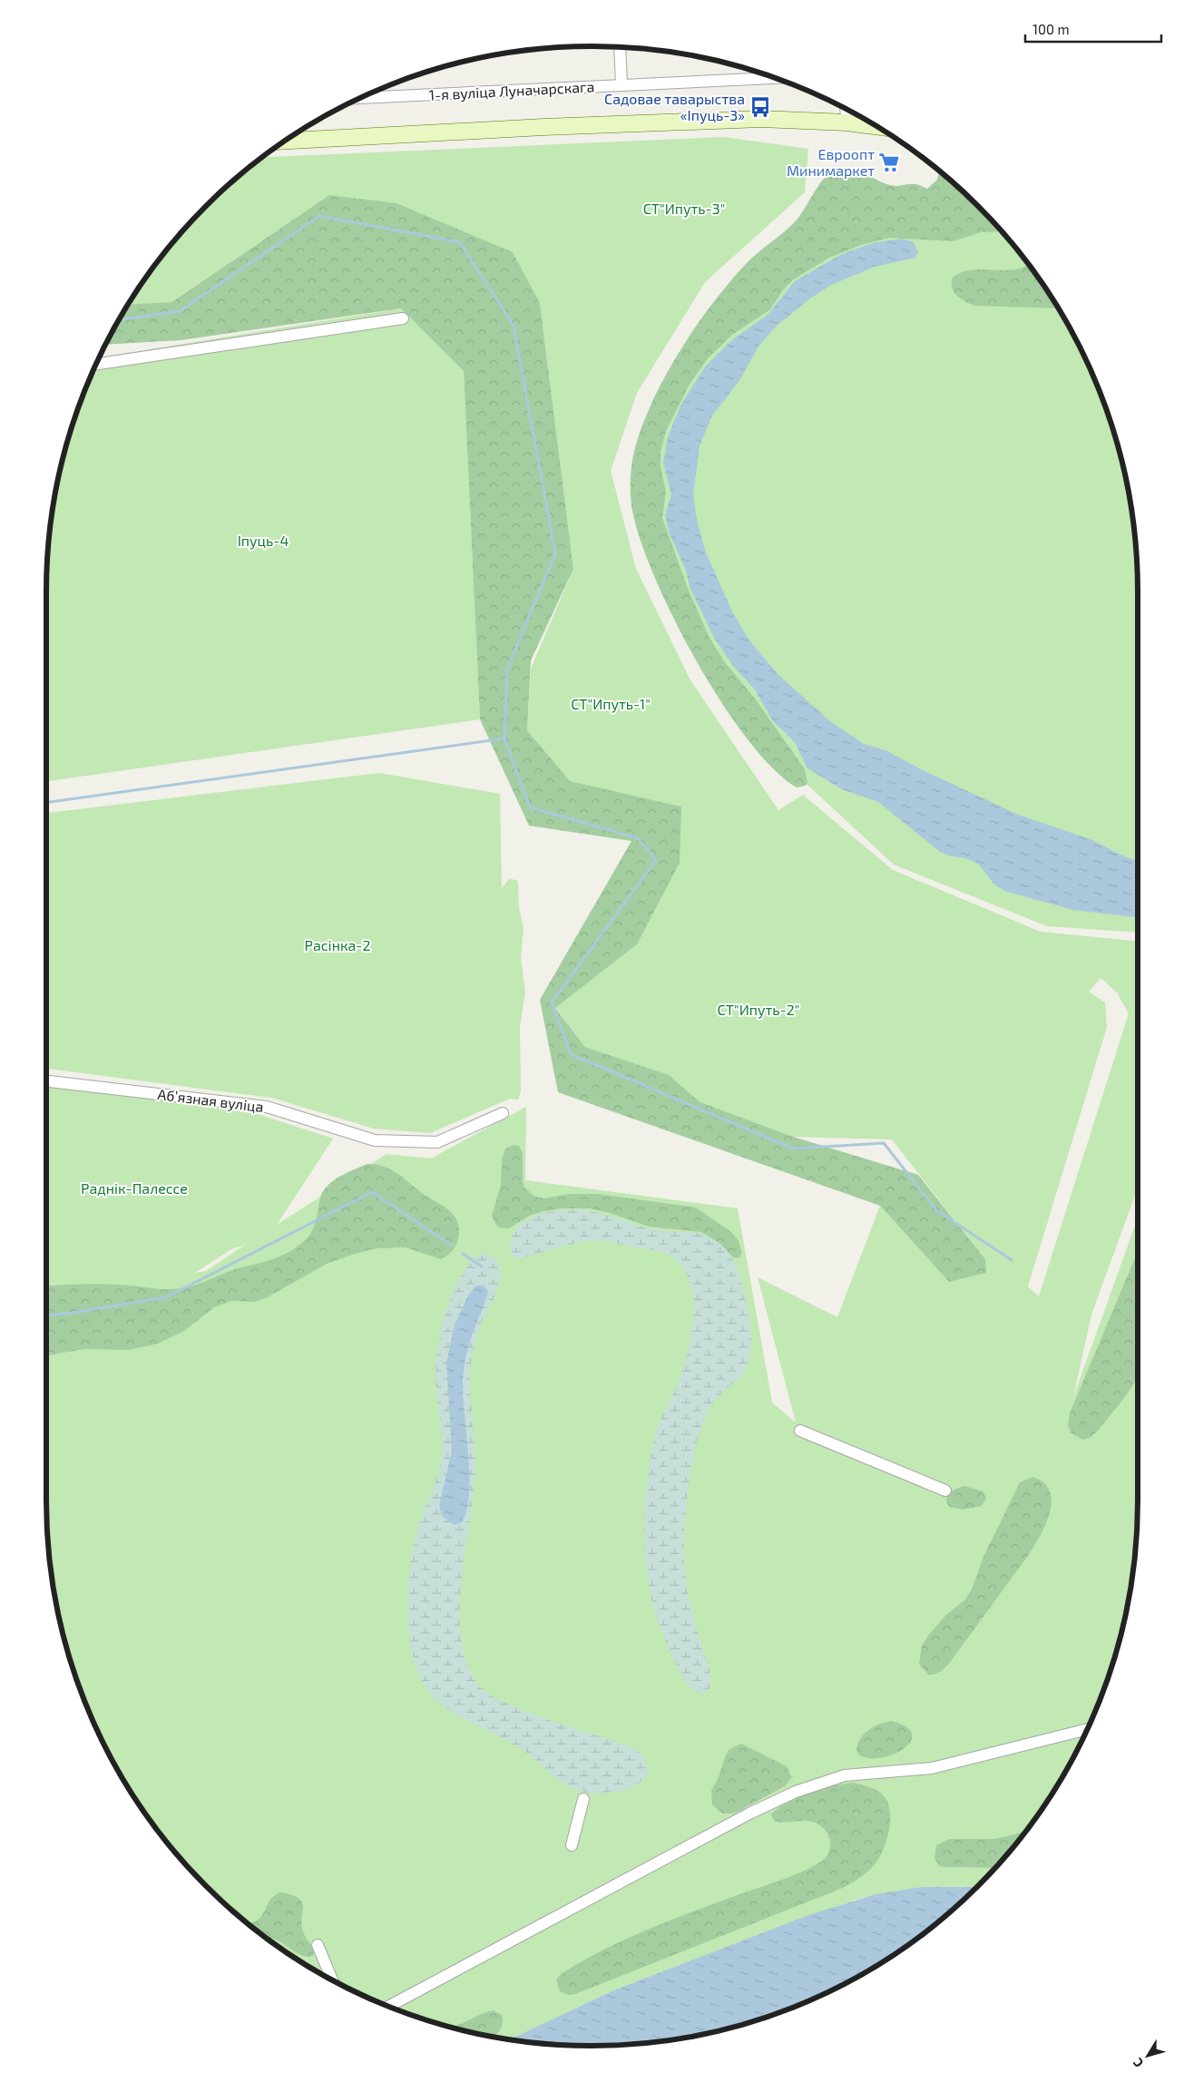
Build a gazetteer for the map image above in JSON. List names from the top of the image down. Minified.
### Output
{"streets":{"street":["1-я вуліца Луначарскага","Абʼязная вуліца"]},"parks":["СТ\"Ипуть-3\"","Іпуць-4","СТ\"Ипуть-1\"","Расінка-2","СТ\"Ипуть-2\"","Раднік-Палессе"],"places":{"bus stop":["Садовае таварыства «Іпуць-3»"],"supermarket":["Евроопт Минимаркет"]},"scale_bar":"100 m","north":"bottom left"}
